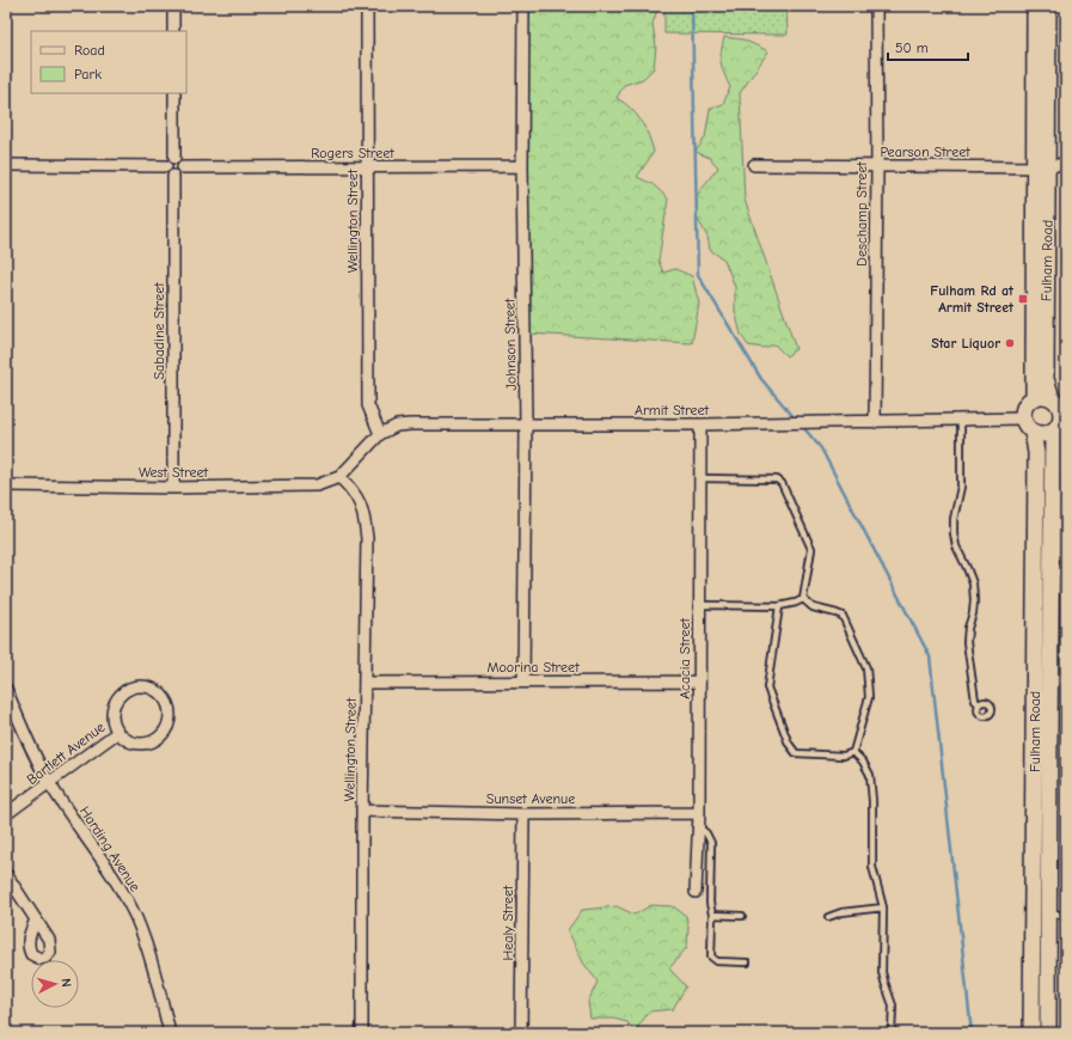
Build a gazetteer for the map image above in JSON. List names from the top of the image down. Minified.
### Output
{"streets":{"street":["Pearson Street","Rogers Street","Deschamp Street","Wellington Street","Fulham Road","Sabadine Street","Johnson Street","Armit Street","West Street","Acacia Street","Moorina Street","Bartlett Avenue","Sunset Avenue","Harding Avenue","Healy Street"]},"crossings":[["Pearson Street","Deschamp Street"],["Pearson Street","Fulham Road"],["Rogers Street","Wellington Street"],["Rogers Street","Sabadine Street"],["Rogers Street","Johnson Street"],["Deschamp Street","Armit Street"],["Wellington Street","Armit Street"],["Wellington Street","West Street"],["Wellington Street","Moorina Street"],["Wellington Street","Sunset Avenue"],["Fulham Road","Armit Street"],["Sabadine Street","West Street"],["Johnson Street","Armit Street"],["Johnson Street","Moorina Street"],["Armit Street","West Street"],["Armit Street","Acacia Street"],["Acacia Street","Moorina Street"],["Acacia Street","Sunset Avenue"],["Bartlett Avenue","Harding Avenue"],["Sunset Avenue","Healy Street"]],"places":{"transit":["Fulham Rd at Armit Street"],"other":["Star Liquor"]},"legend":["Road","Park"],"scale_bar":"50 m","north":"right"}
